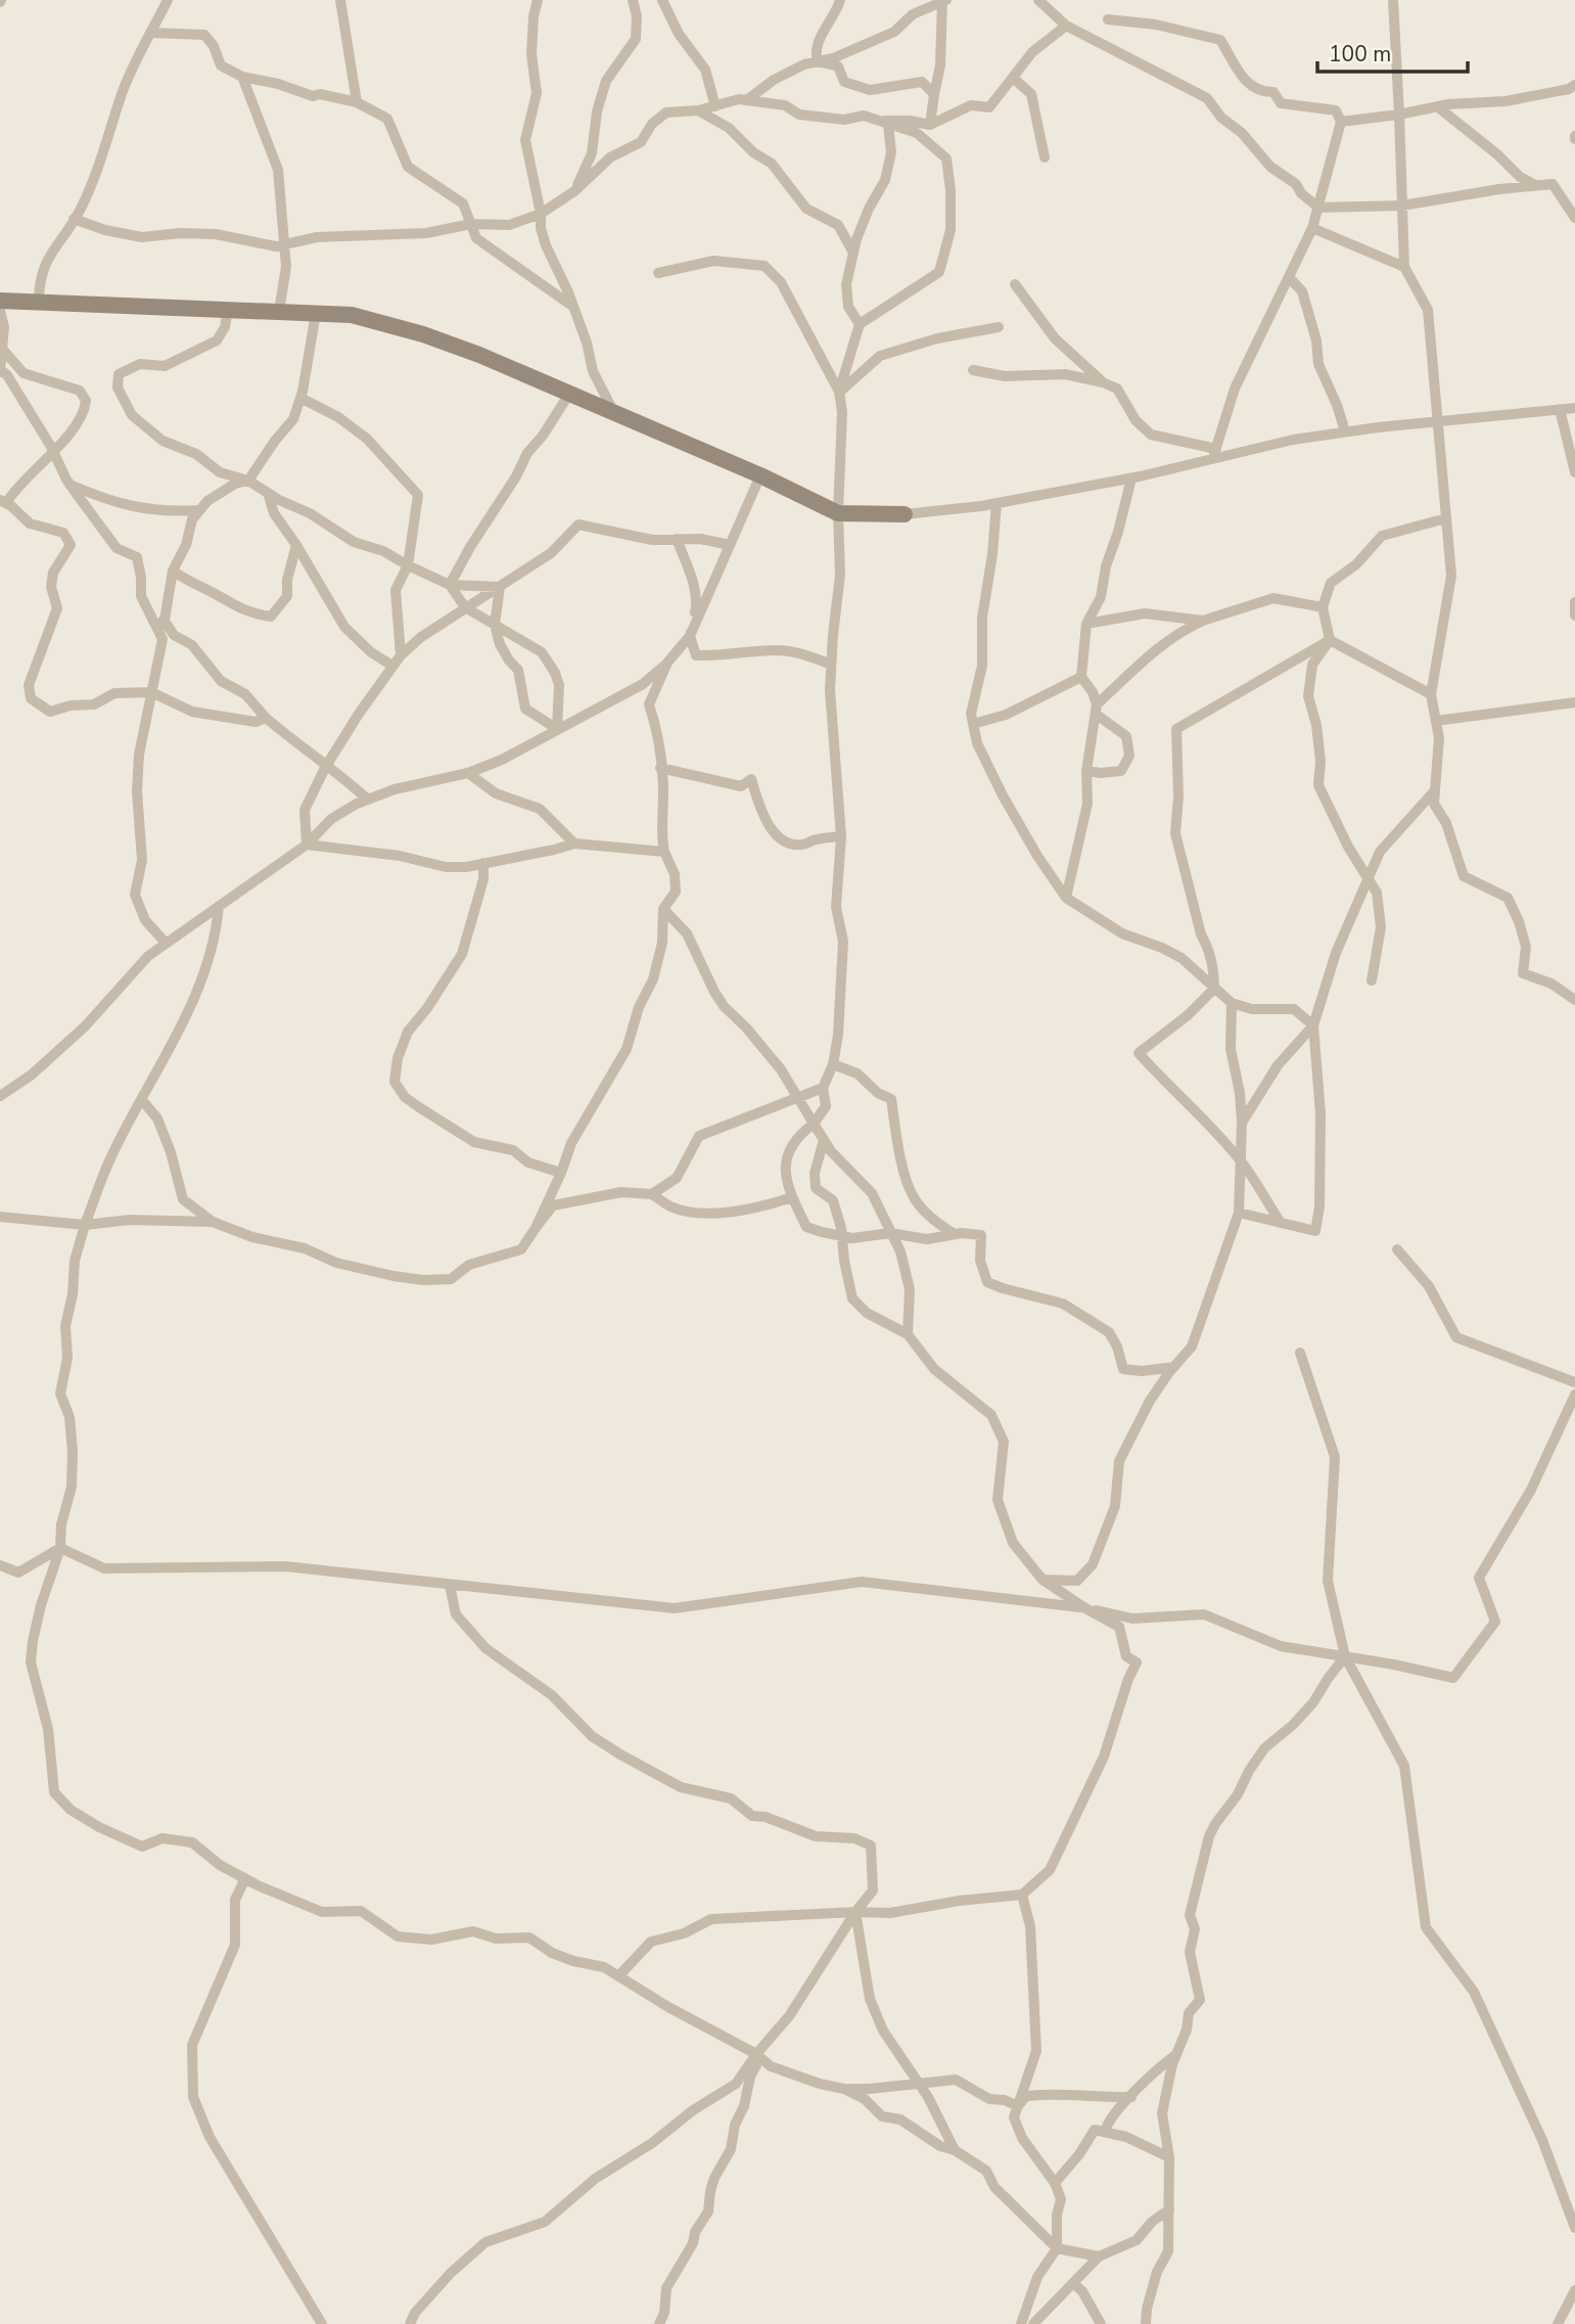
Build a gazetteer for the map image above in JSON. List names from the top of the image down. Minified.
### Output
{"scale_bar":"100 m"}
